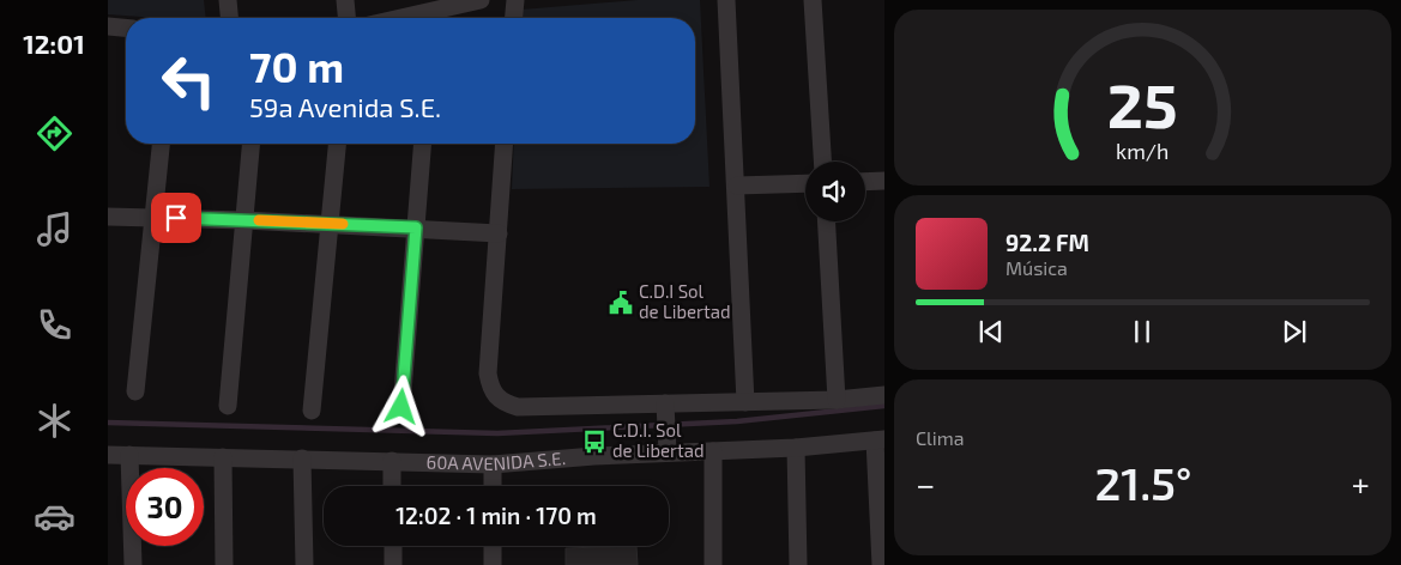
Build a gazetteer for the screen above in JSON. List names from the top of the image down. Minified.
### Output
{"streets":{"street":["60A AVENIDA S.E."]},"places":{"public building":["C.D.I Sol de Libertad"],"bus stop":["C.D.I. Sol de Libertad"]},"page":{"tabs":"12:01","turn":["70 m","59a Avenida S.E."],"song":["92.2 FM","Música"],"tile":"Clima","heat":["−","21.5°","+"],"limit":"30","trip":"12:02 · 1 min · 170 m","gauge":["25","km/h"]}}
